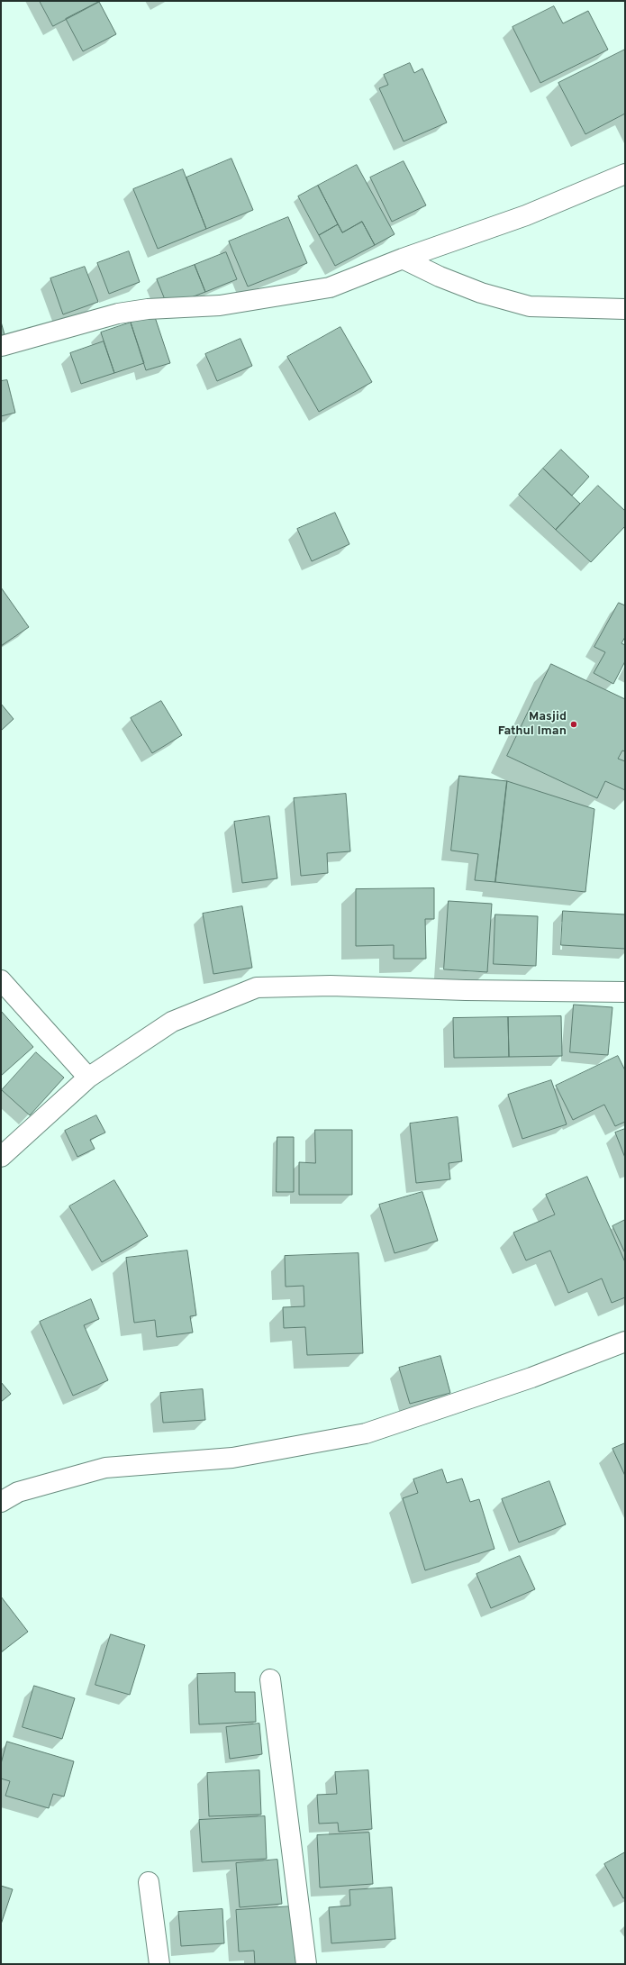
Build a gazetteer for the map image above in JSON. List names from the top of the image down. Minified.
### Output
{"places":["Masjid Fathul Iman"]}
